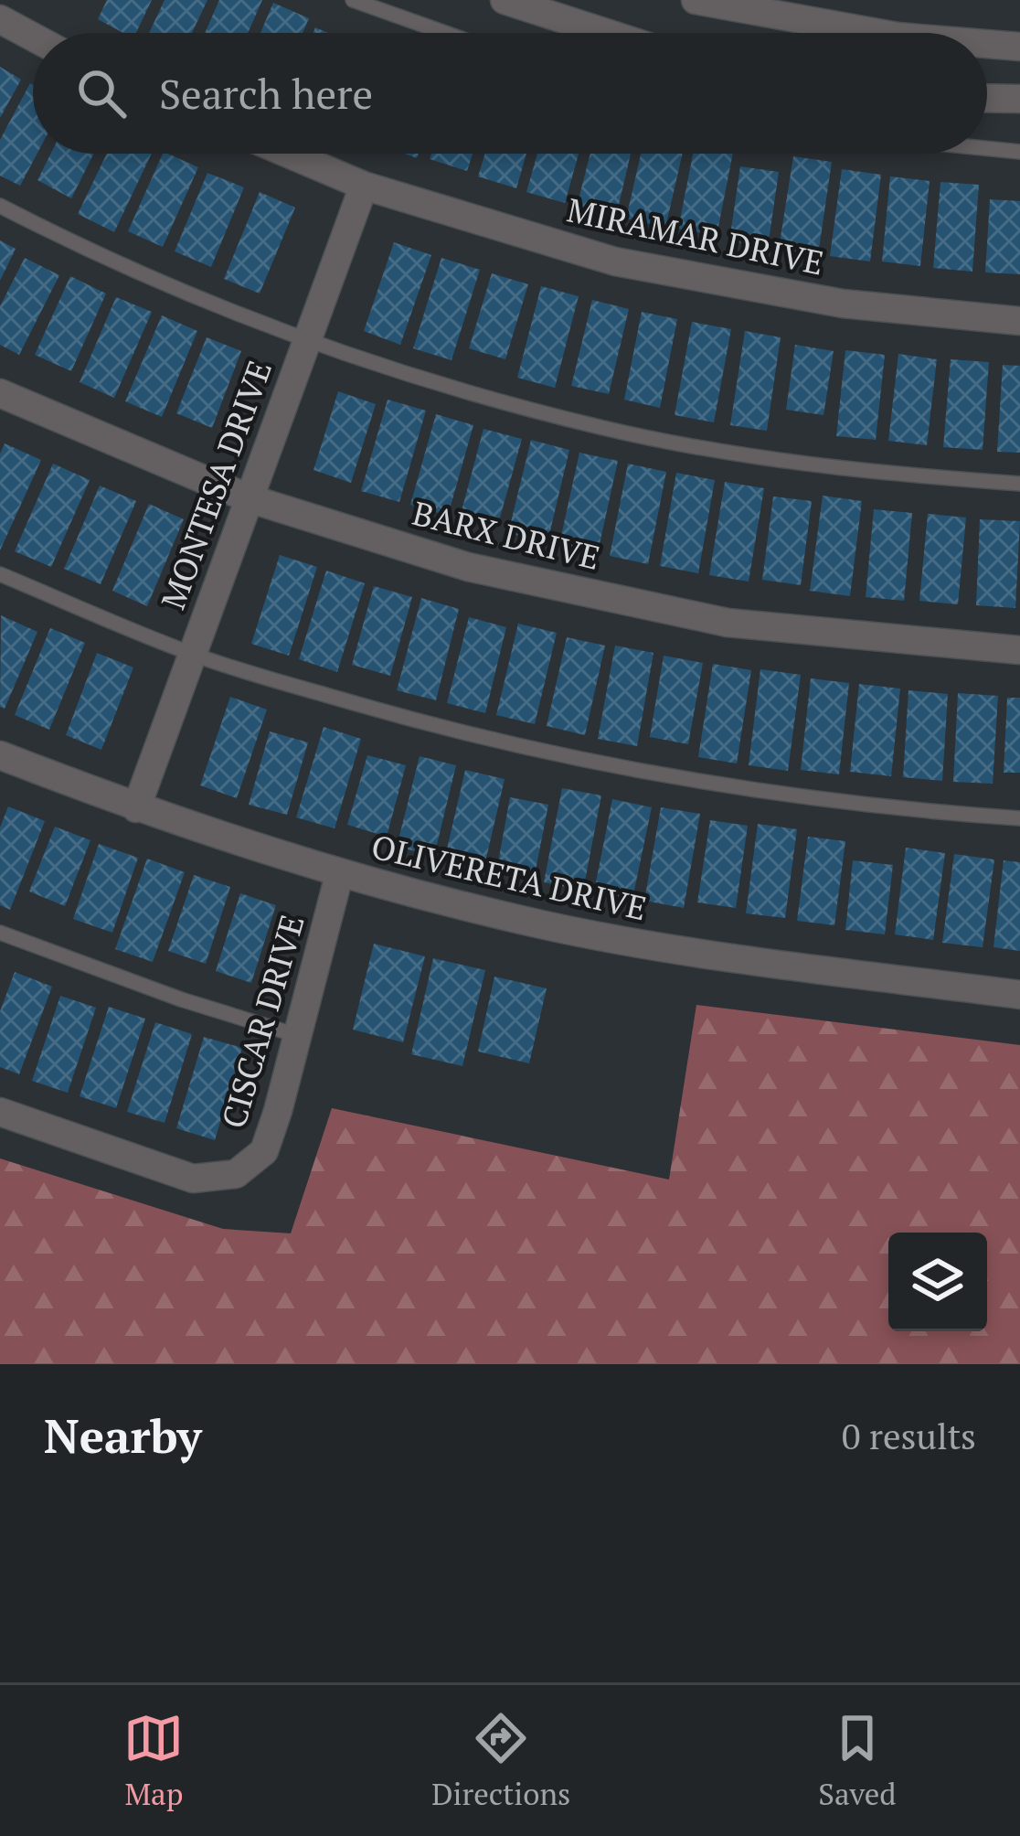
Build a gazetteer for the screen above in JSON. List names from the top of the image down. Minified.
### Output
{"streets":{"street":["MIRAMAR DRIVE","MONTESA DRIVE","BARX DRIVE","OLIVERETA DRIVE","CISCAR DRIVE"]},"crossings":[["MIRAMAR DRIVE","MONTESA DRIVE"],["MONTESA DRIVE","BARX DRIVE"],["MONTESA DRIVE","OLIVERETA DRIVE"],["OLIVERETA DRIVE","CISCAR DRIVE"]],"page":{"search":"Search here","heading":["Nearby","0 results"],"nav":["Map","Directions","Saved"]}}
